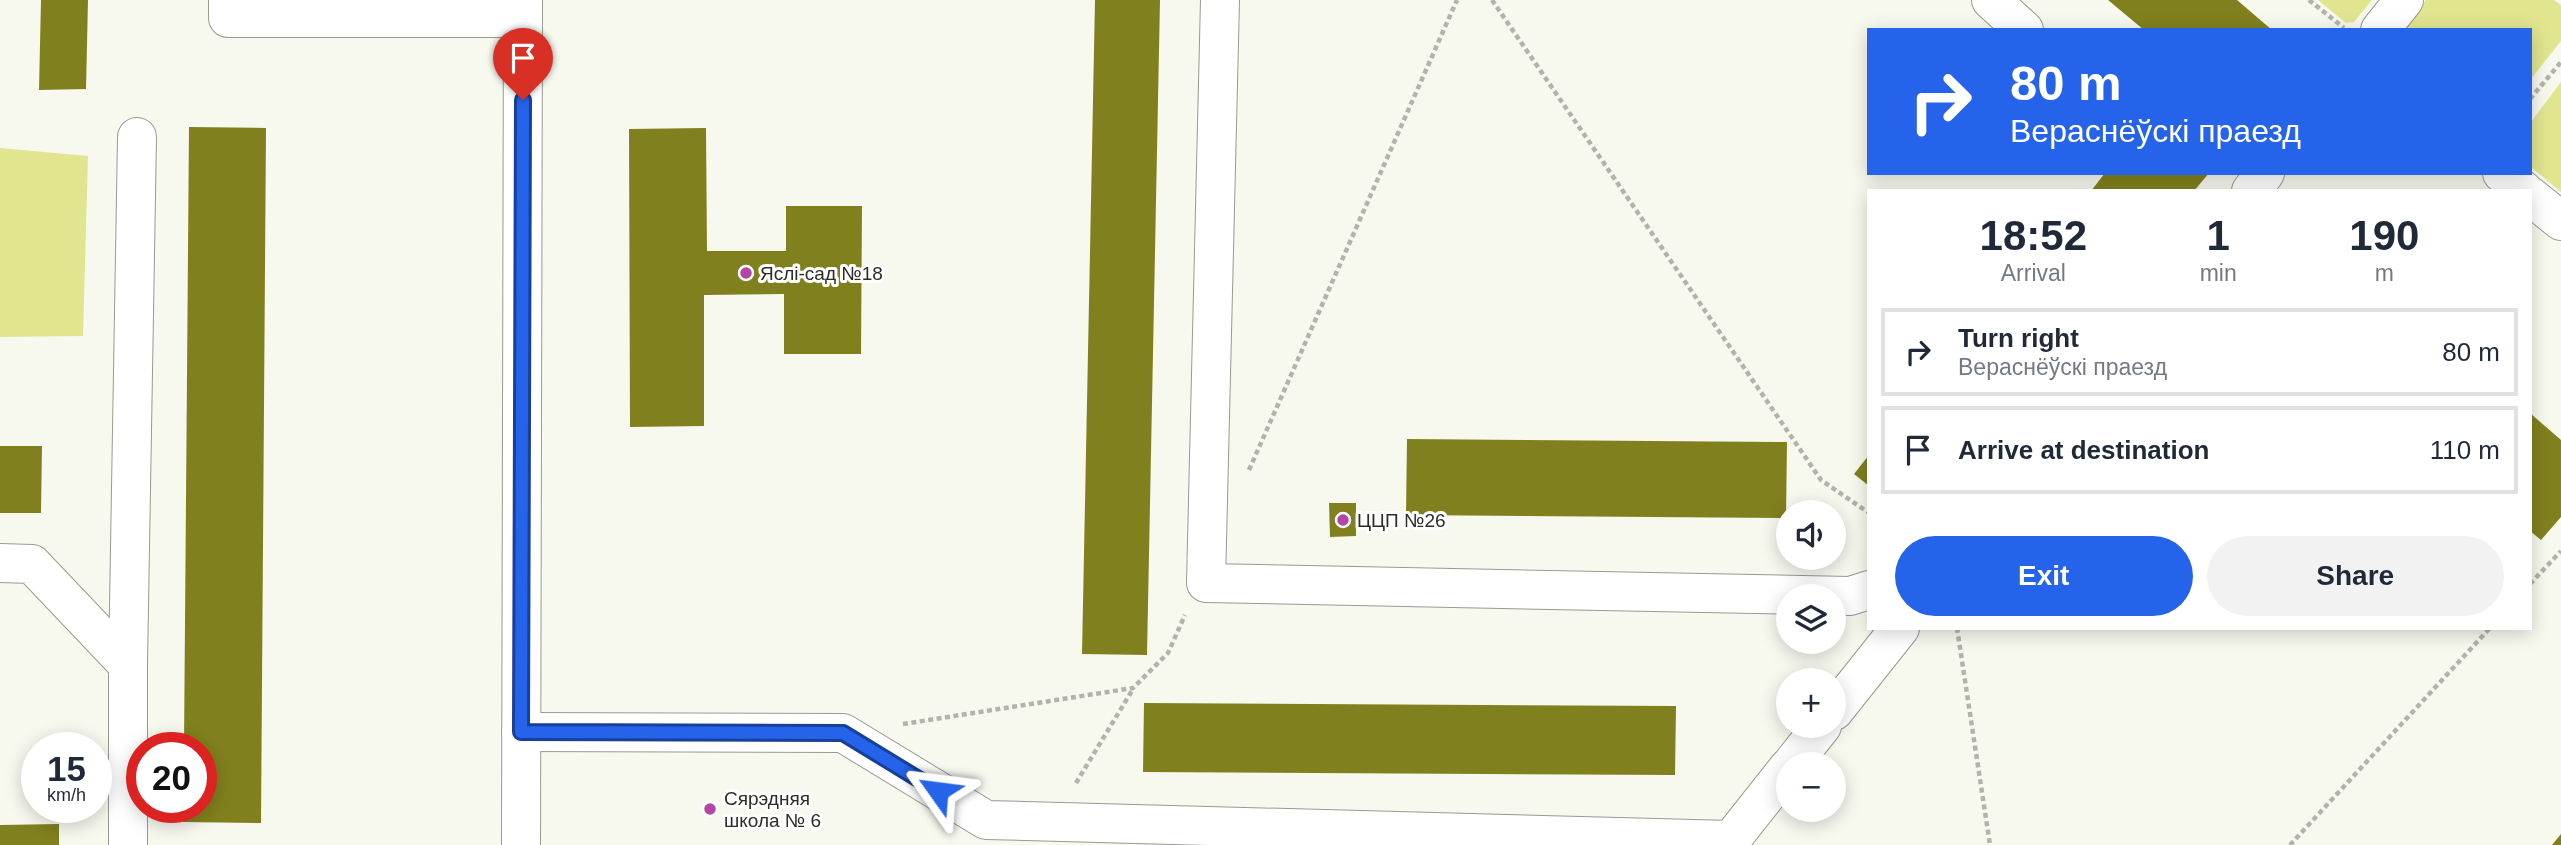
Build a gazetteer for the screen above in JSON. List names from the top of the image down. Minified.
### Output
{"places":["Яслі-сад №18","ЦЦП №26","Сярэдняя школа № 6"],"page":{"turn":["80 m","Вераснёўскі праезд"],"eta":["18:52","Arrival","1","min","190","m"],"list":[{"name":"Turn right","note":"Вераснёўскі праезд","value":"80 m"},{"name":"Arrive at destination","value":"110 m"}],"map_buttons":["+","−"],"buttons":["Exit","Share"],"speed":"15 km/h","limit":"20"}}
